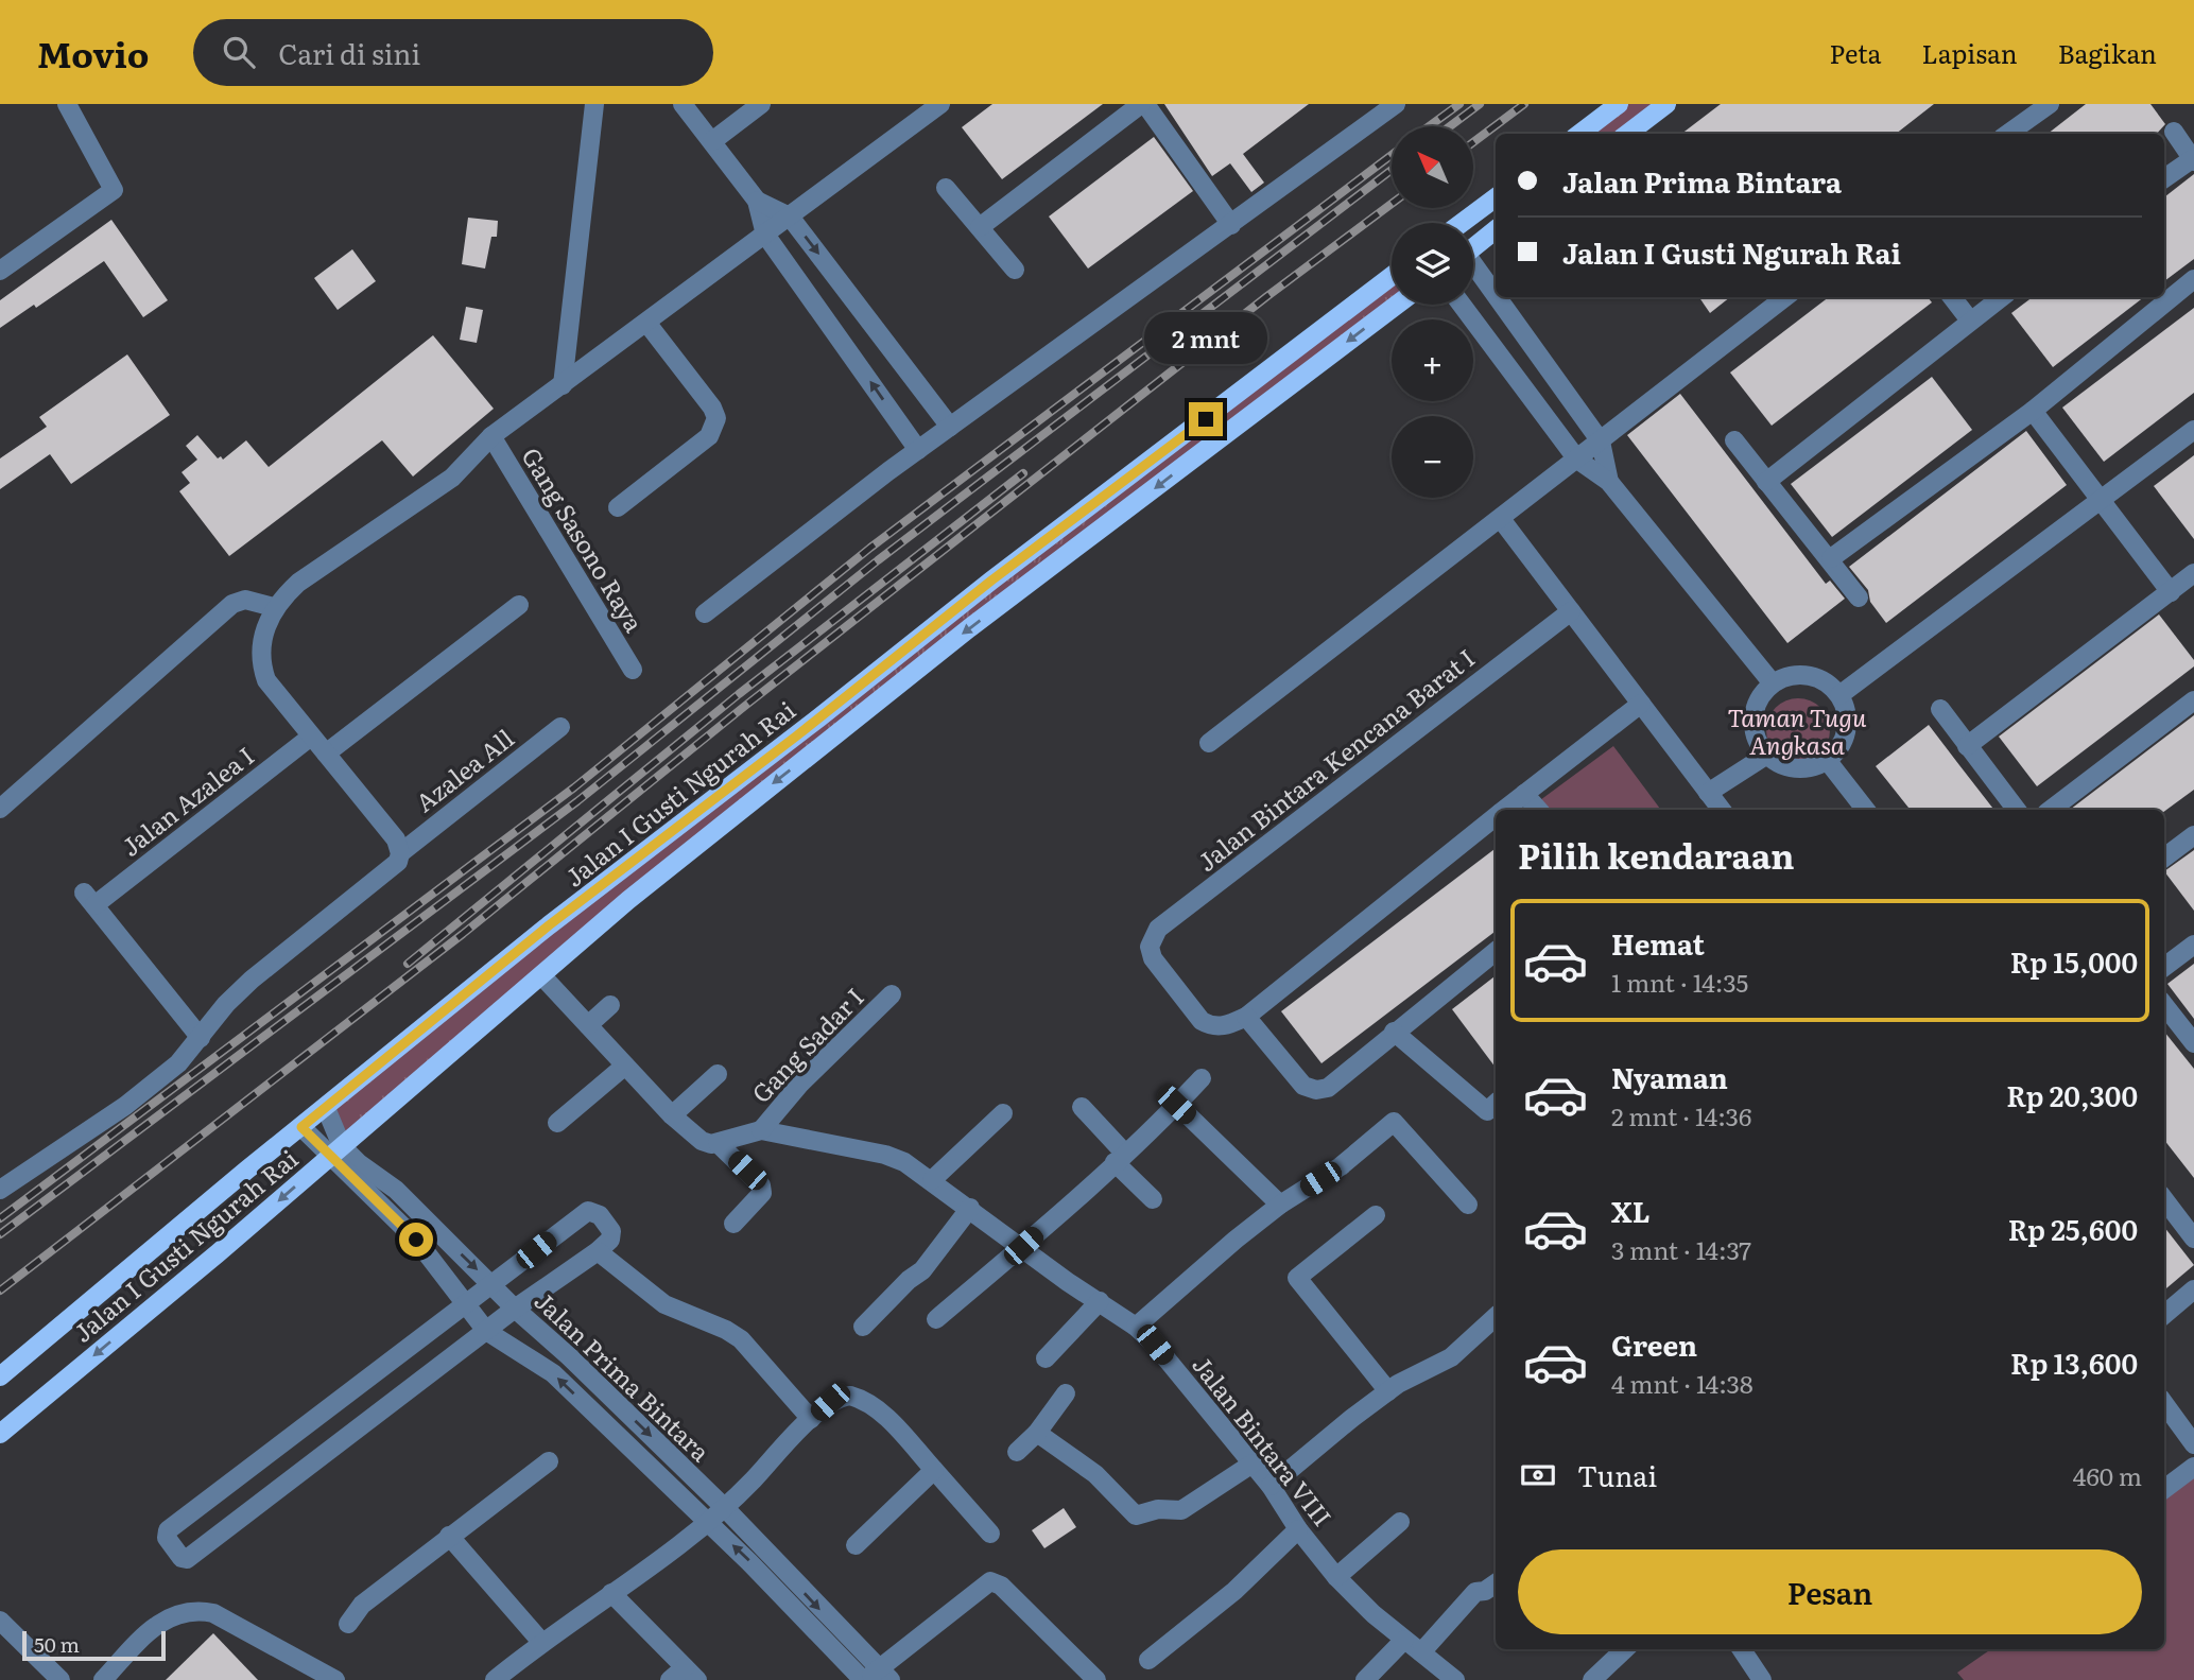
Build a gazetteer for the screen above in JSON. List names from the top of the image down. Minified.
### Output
{"streets":{"main road":["Jalan I Gusti Ngurah Rai"],"street":["Gang Sasono Raya","Jalan Bintara Kencana Barat I","Azalea All","Jalan Azalea I","Gang Sadar I","Jalan Prima Bintara","Jalan Bintara VIII"]},"crossings":[["Azalea All","Jalan Azalea I"],["Jalan I Gusti Ngurah Rai","Jalan Prima Bintara"],["Gang Sadar I","Jalan Bintara VIII"]],"parks":["Taman Tugu Angkasa"],"scale_bar":"50 m","north":"top left","page":{"header":"Movio","search":"Cari di sini","nav":["Peta","Lapisan","Bagikan"],"map_buttons":["+","−"],"banner":["Jalan Prima Bintara","Jalan I Gusti Ngurah Rai"],"bubble":"2 mnt","heading":"Pilih kendaraan","list":[{"name":"Hemat","note":"1 mnt · 14:35","value":"Rp 15,000"},{"name":"Nyaman","note":"2 mnt · 14:36","value":"Rp 20,300"},{"name":"XL","note":"3 mnt · 14:37","value":"Rp 25,600"},{"name":"Green","note":"4 mnt · 14:38","value":"Rp 13,600"}],"pay":["Tunai","460 m"],"buttons":"Pesan","scale":"50 m"}}
